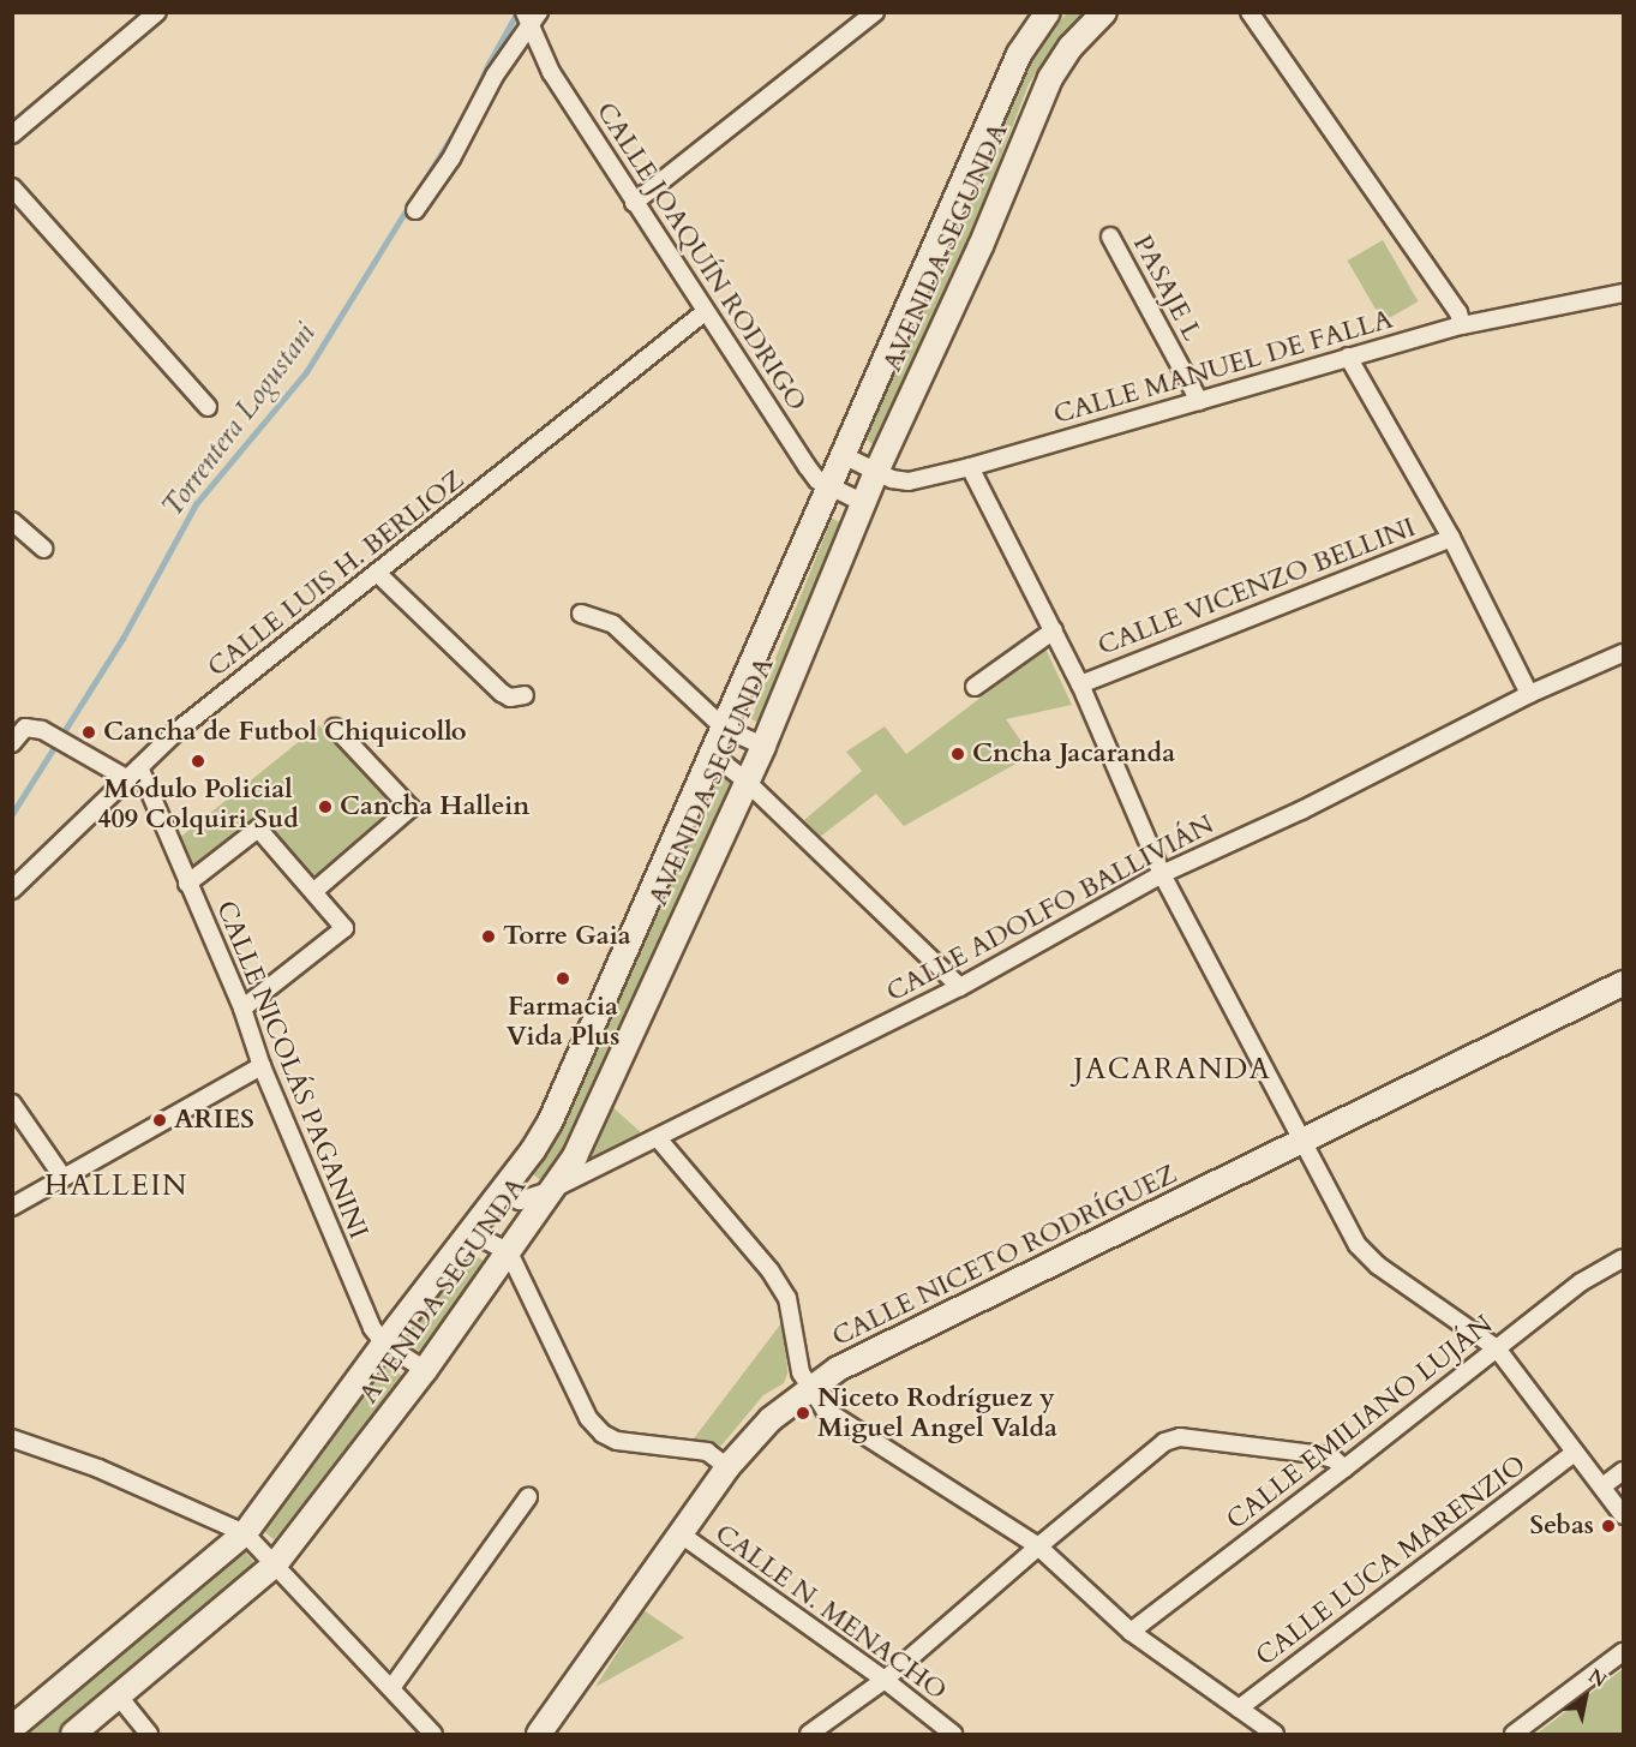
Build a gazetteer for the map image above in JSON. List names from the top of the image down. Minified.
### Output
{"streets":{"main road":["AVENIDA SEGUNDA","CALLE NICETO RODRÍGUEZ"],"street":["CALLE JOAQUÍN RODRIGO","PASAJE L","CALLE MANUEL DE FALLA","CALLE LUIS H. BERLIOZ","CALLE VICENZO BELLINI","CALLE ADOLFO BALLIVIÁN","CALLE NICOLÁS PAGANINI","CALLE EMILIANO LUJÁN","CALLE LUCA MARENZIO","CALLE N. MENACHO"]},"crossings":[["AVENIDA SEGUNDA","CALLE JOAQUÍN RODRIGO"],["AVENIDA SEGUNDA","CALLE MANUEL DE FALLA"],["AVENIDA SEGUNDA","CALLE ADOLFO BALLIVIÁN"],["AVENIDA SEGUNDA","CALLE NICOLÁS PAGANINI"],["CALLE JOAQUÍN RODRIGO","CALLE LUIS H. BERLIOZ"],["PASAJE L","CALLE MANUEL DE FALLA"],["CALLE LUIS H. BERLIOZ","CALLE NICOLÁS PAGANINI"],["CALLE NICETO RODRÍGUEZ","CALLE N. MENACHO"]],"districts":["JACARANDA","HALLEIN"],"water":["Torrentera Logustani"],"places":["Cancha de Futbol Chiquicollo","Cncha Jacaranda","Módulo Policial 409 Colquiri Sud","Cancha Hallein","Torre Gaia","Farmacia Vida Plus","ARIES","Niceto Rodríguez y Miguel Angel Valda","Sebas"],"north":"top right"}
